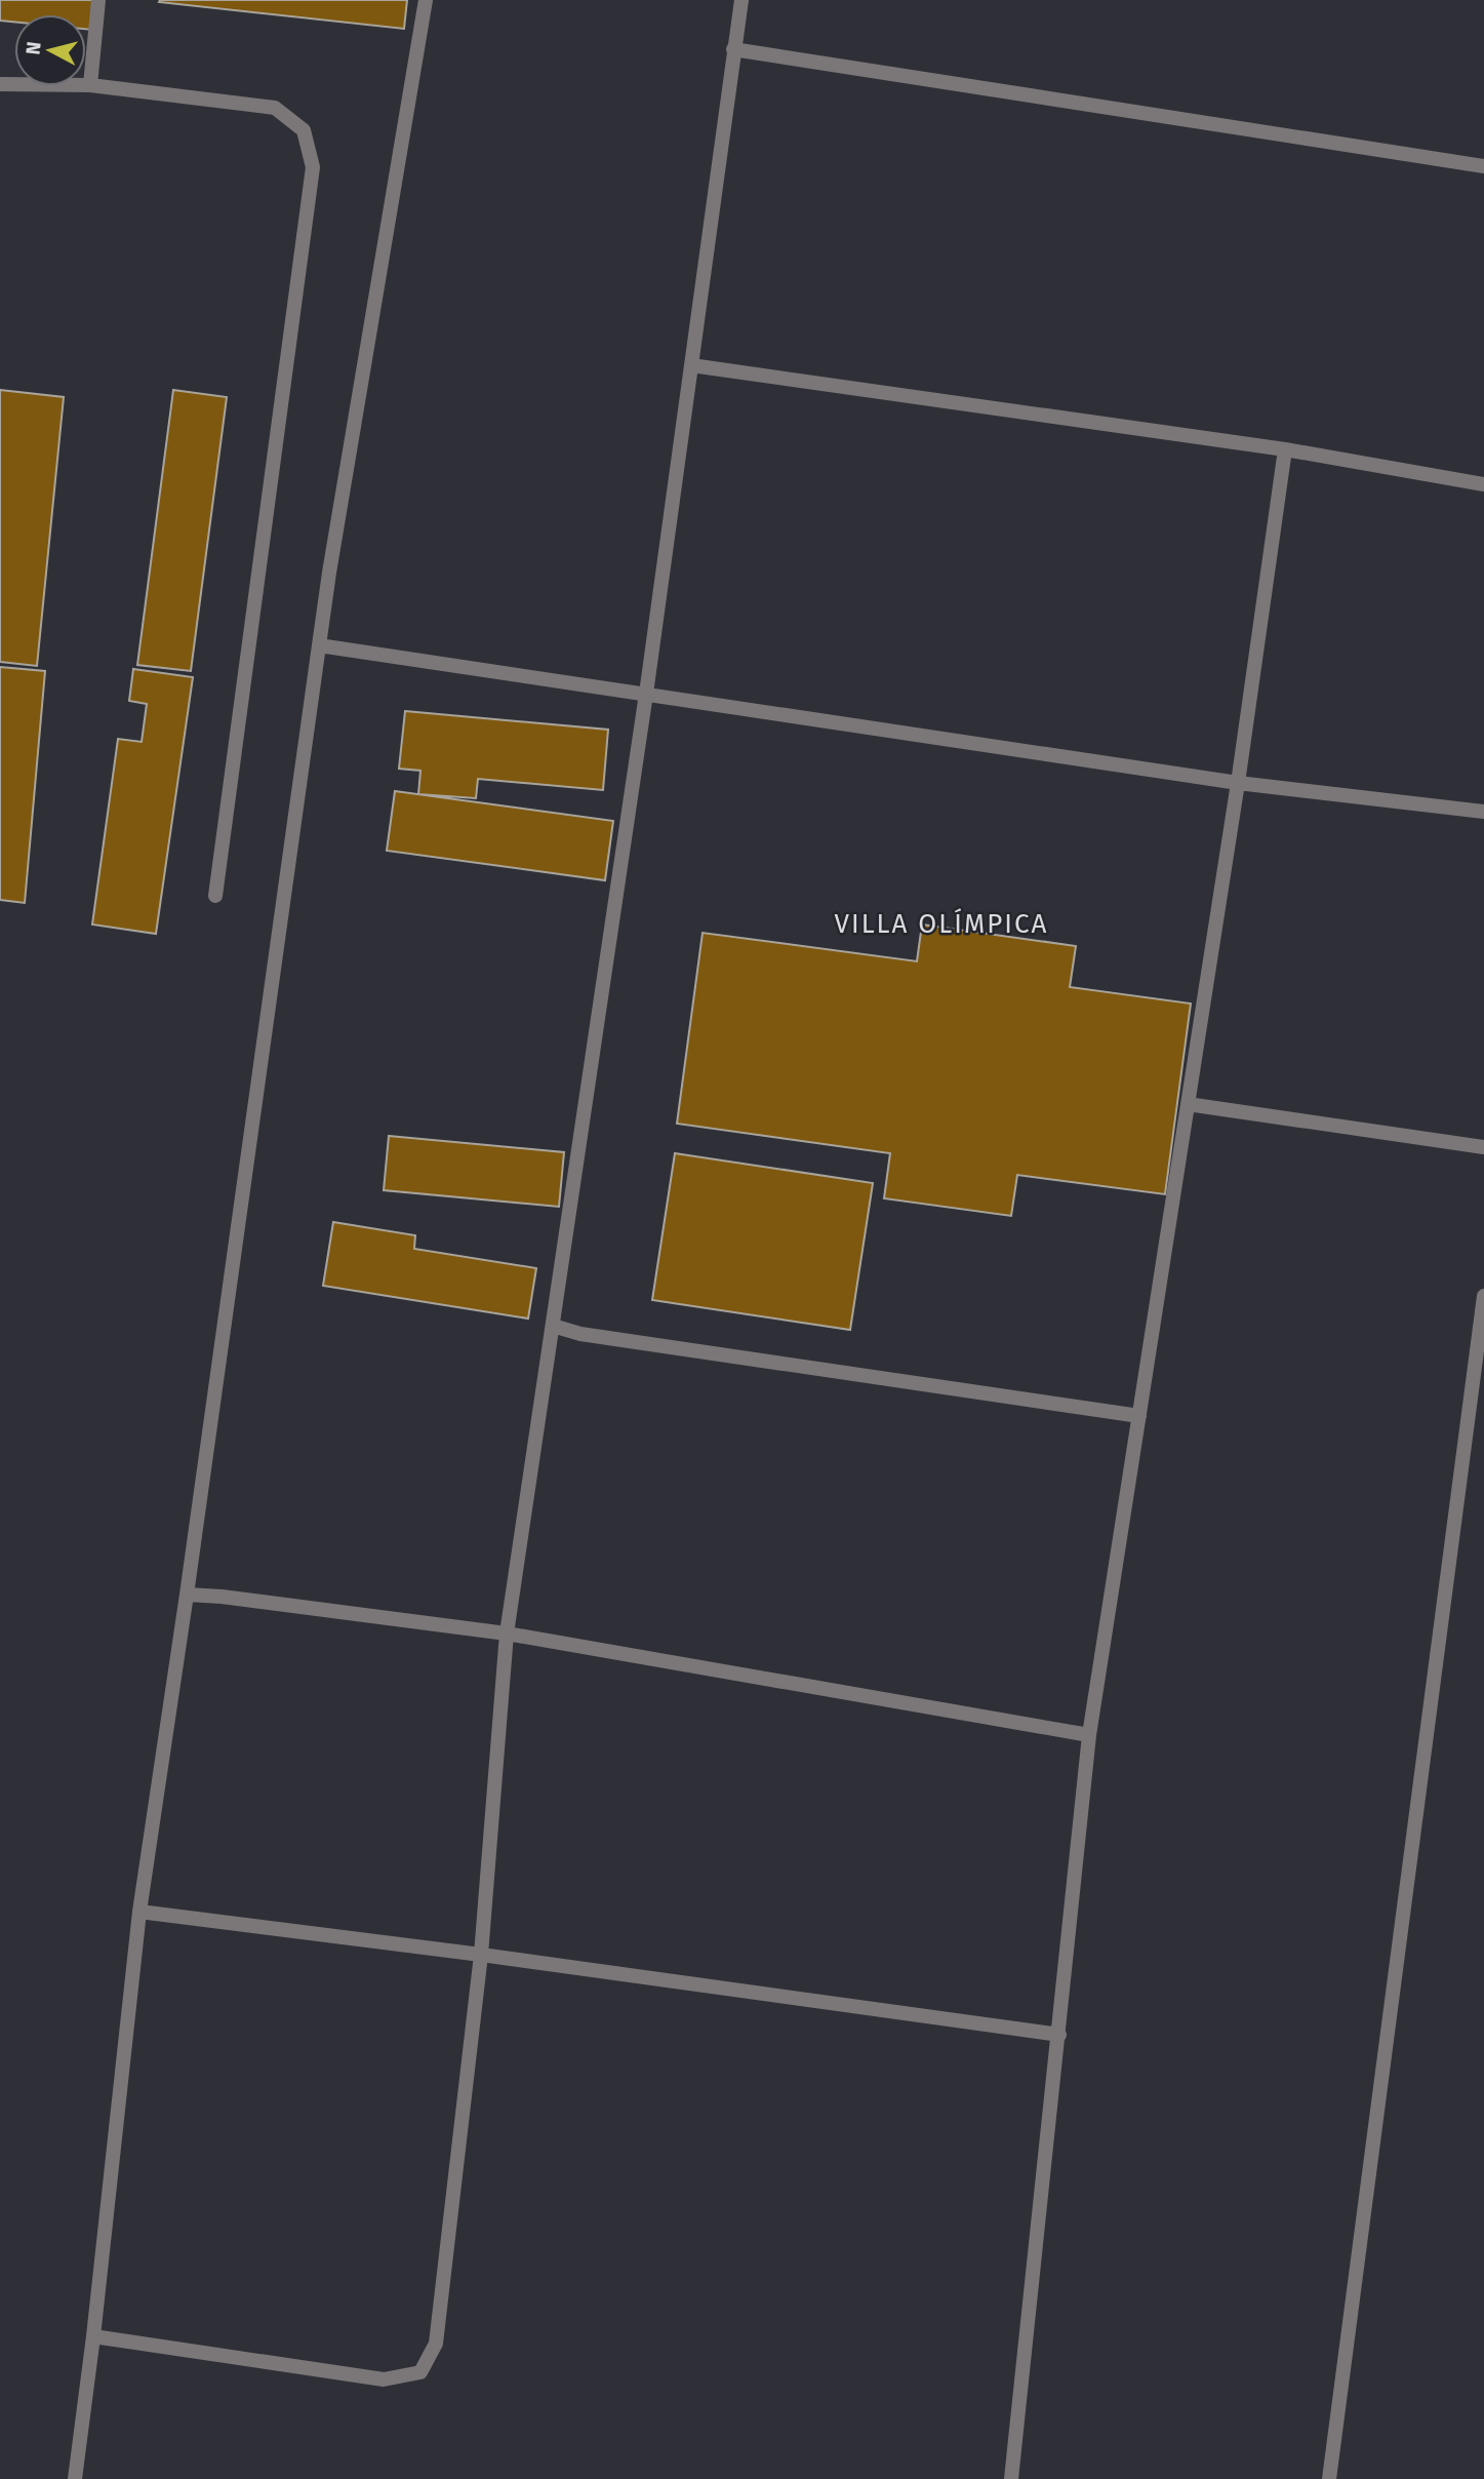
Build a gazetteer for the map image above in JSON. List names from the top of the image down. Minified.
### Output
{"districts":["VILLA OLÍMPICA"],"north":"left"}
